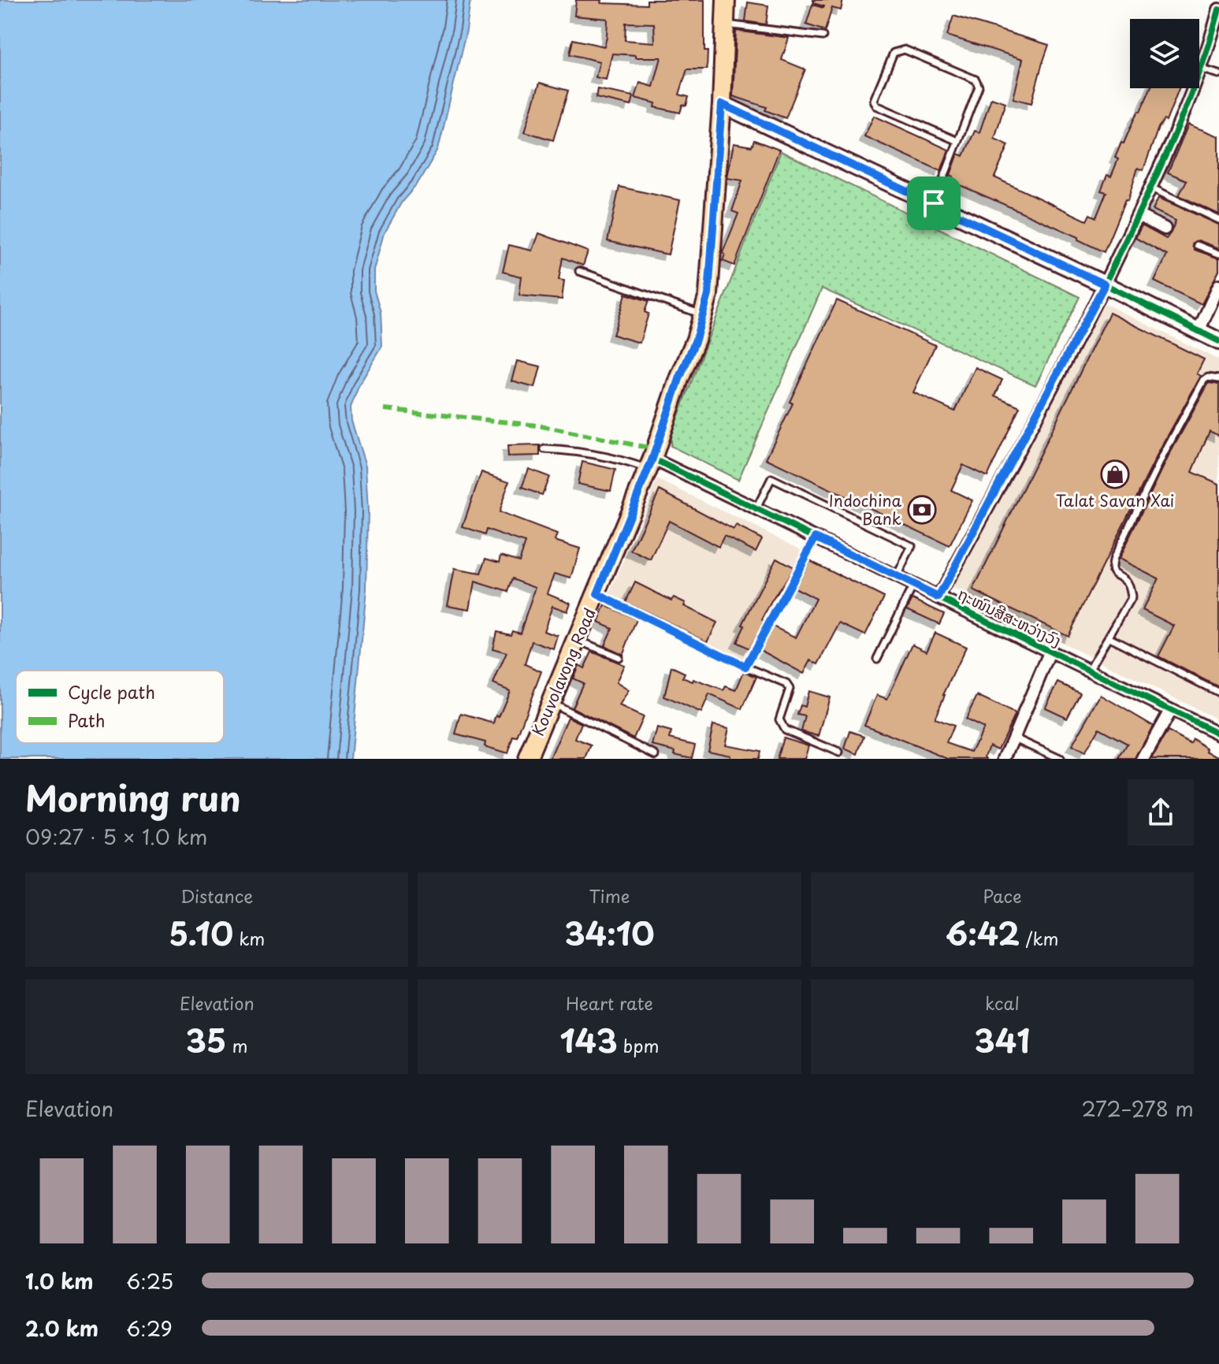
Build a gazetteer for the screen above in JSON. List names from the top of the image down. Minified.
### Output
{"streets":{"main road":["Kouvolavong Road"],"street":["ຖະໜົນສີສະຫວ່າງວົງ"]},"crossings":[["ຖະໜົນສີສະຫວ່າງວົງ","Kouvolavong Road"]],"places":{"shop":["Talat Savan Xai"],"bank":["Indochina Bank"]},"legend":["Cycle path","Path"],"page":{"heading":["Morning run","09:27 · 5 × 1.0 km"],"stats":[["Distance","5.10 km"],["Time","34:10"],["Pace","6:42 /km"],["Elevation","35 m"],["Heart rate","143 bpm"],["kcal","341"]],"chart":["Elevation","272–278 m"],"list":[{"name":"1.0 km","note":"6:25"},{"name":"2.0 km","note":"6:29"}]}}
